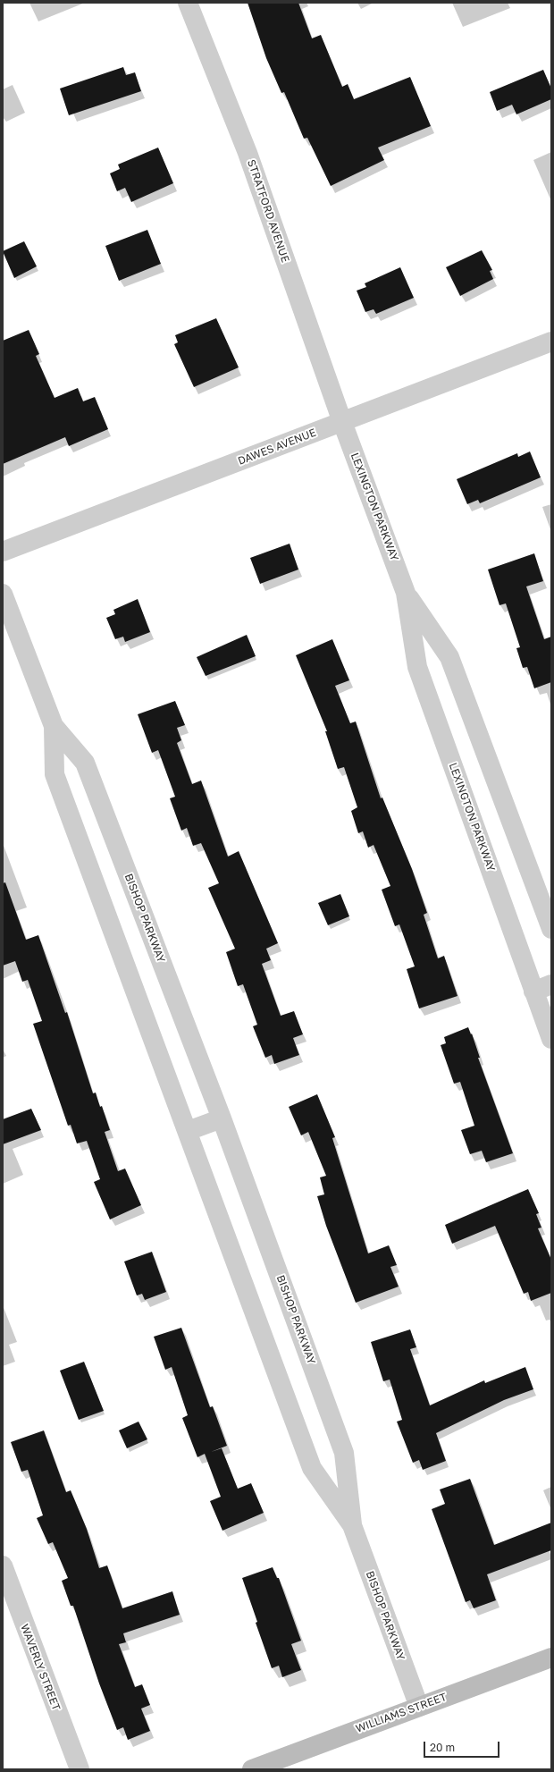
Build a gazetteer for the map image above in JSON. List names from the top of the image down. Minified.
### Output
{"streets":{"street":["STRATFORD AVENUE","DAWES AVENUE","LEXINGTON PARKWAY","BISHOP PARKWAY","WAVERLY STREET","WILLIAMS STREET"]},"crossings":[["STRATFORD AVENUE","DAWES AVENUE"],["STRATFORD AVENUE","LEXINGTON PARKWAY"],["DAWES AVENUE","LEXINGTON PARKWAY"],["BISHOP PARKWAY","WILLIAMS STREET"]],"scale_bar":"20 m"}
